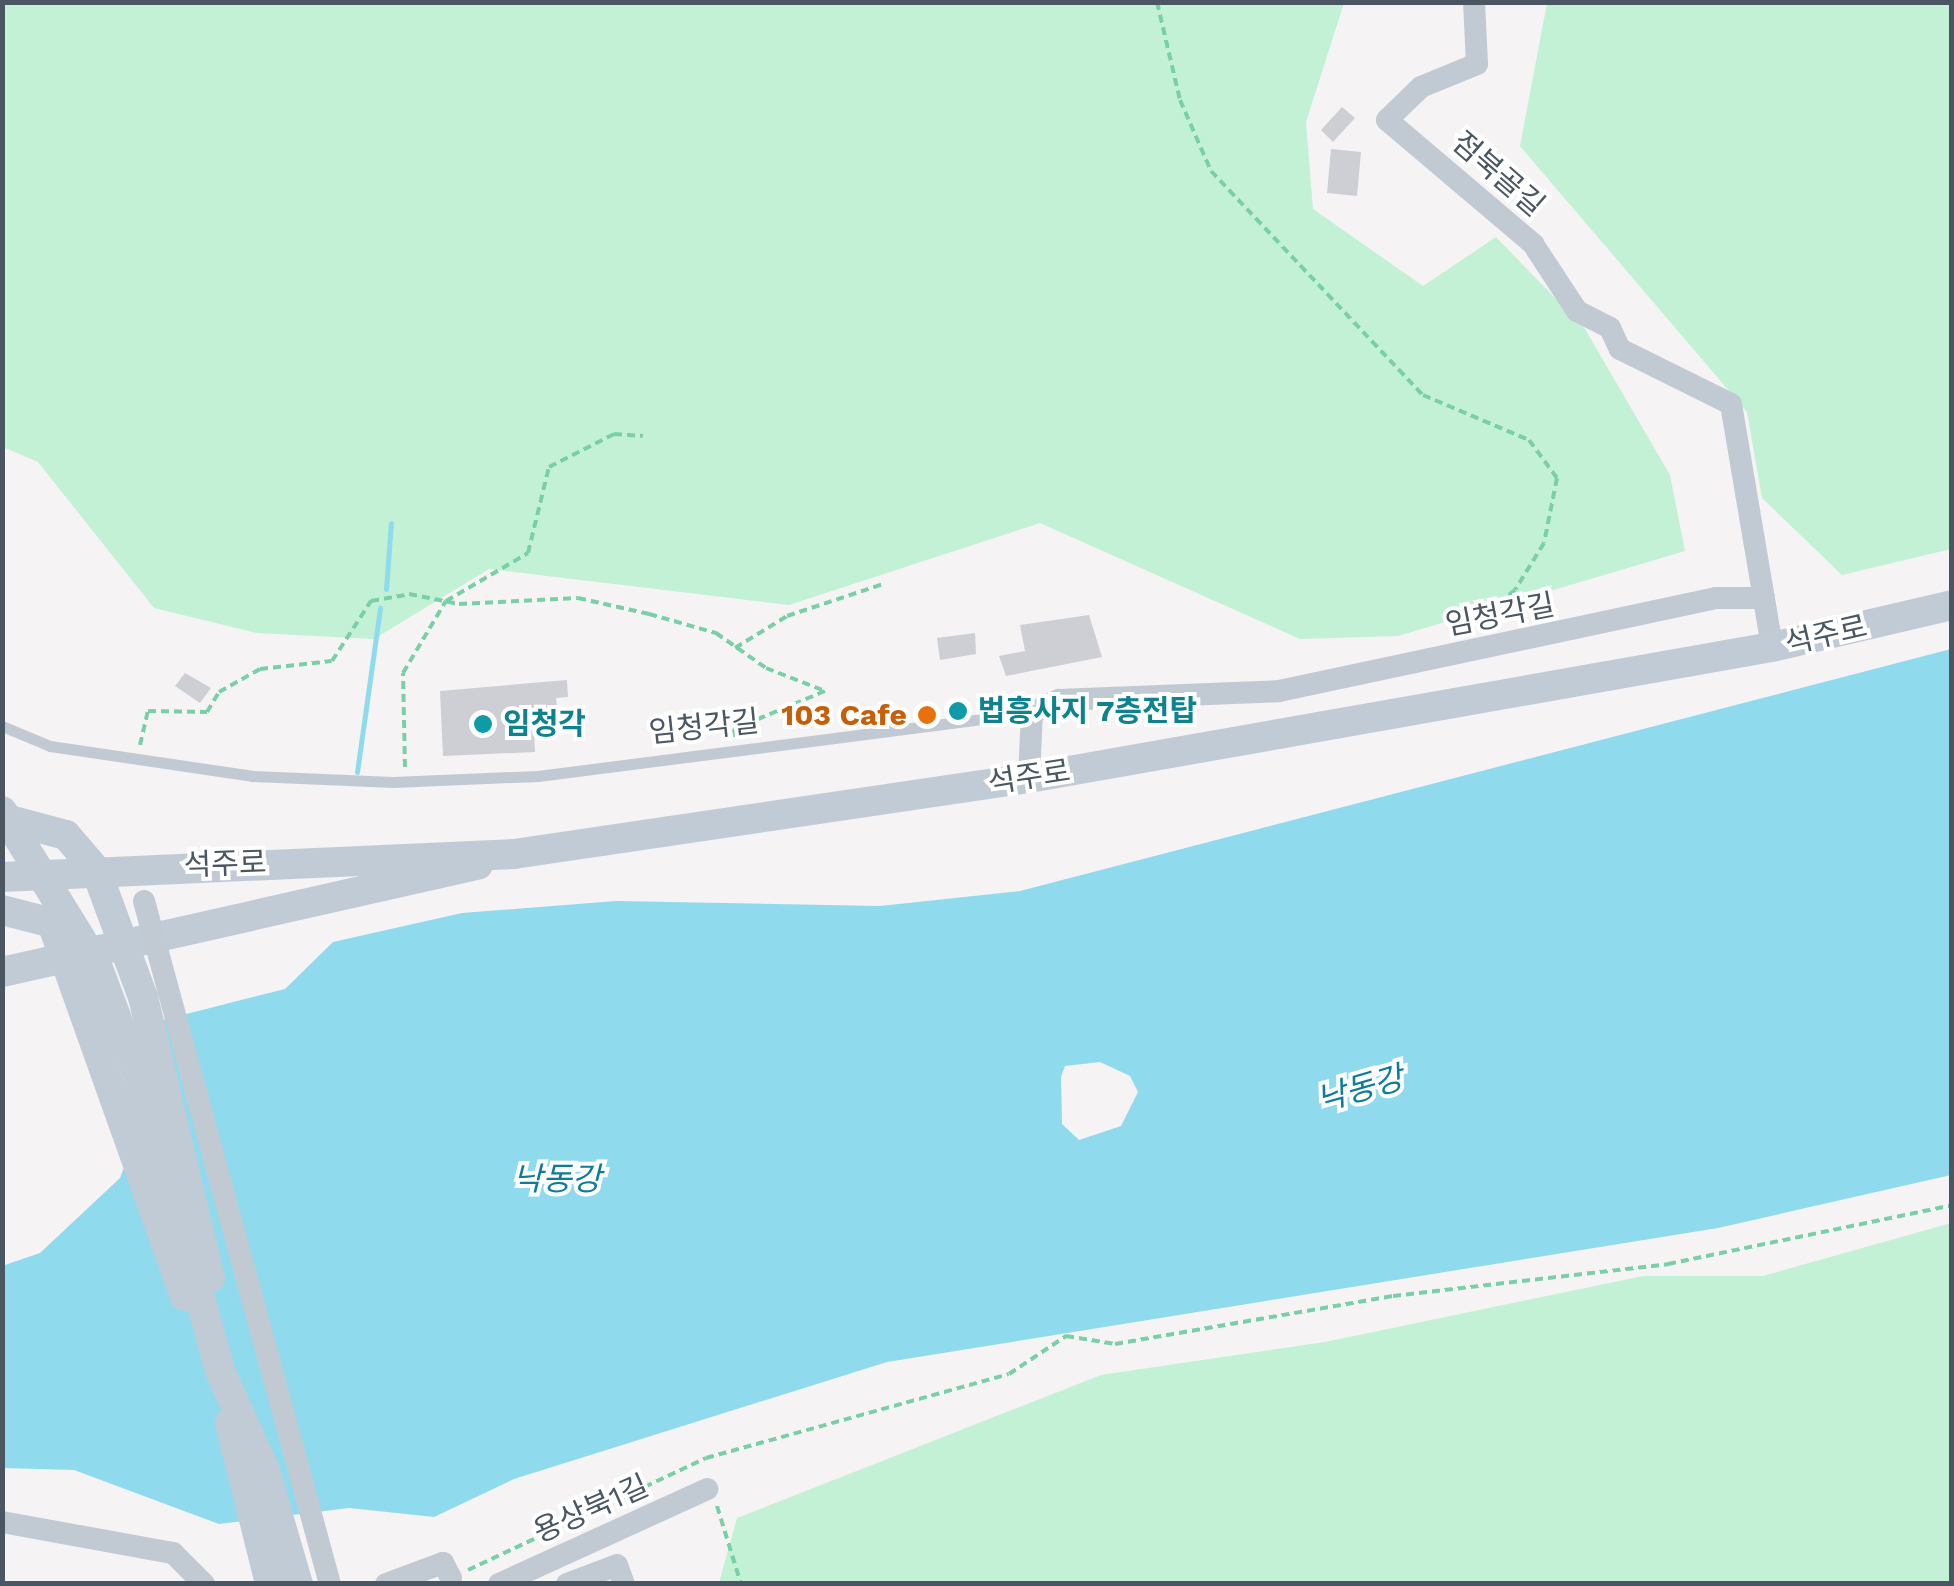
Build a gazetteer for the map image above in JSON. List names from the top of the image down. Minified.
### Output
{"streets":{"street":["점북골길","임청각길","석주로","용상북1길"]},"crossings":[["점북골길","임청각길"],["점북골길","석주로"]],"water":["낙동강"],"places":["법흥사지 7층전탑","103 Cafe","임청각"]}
